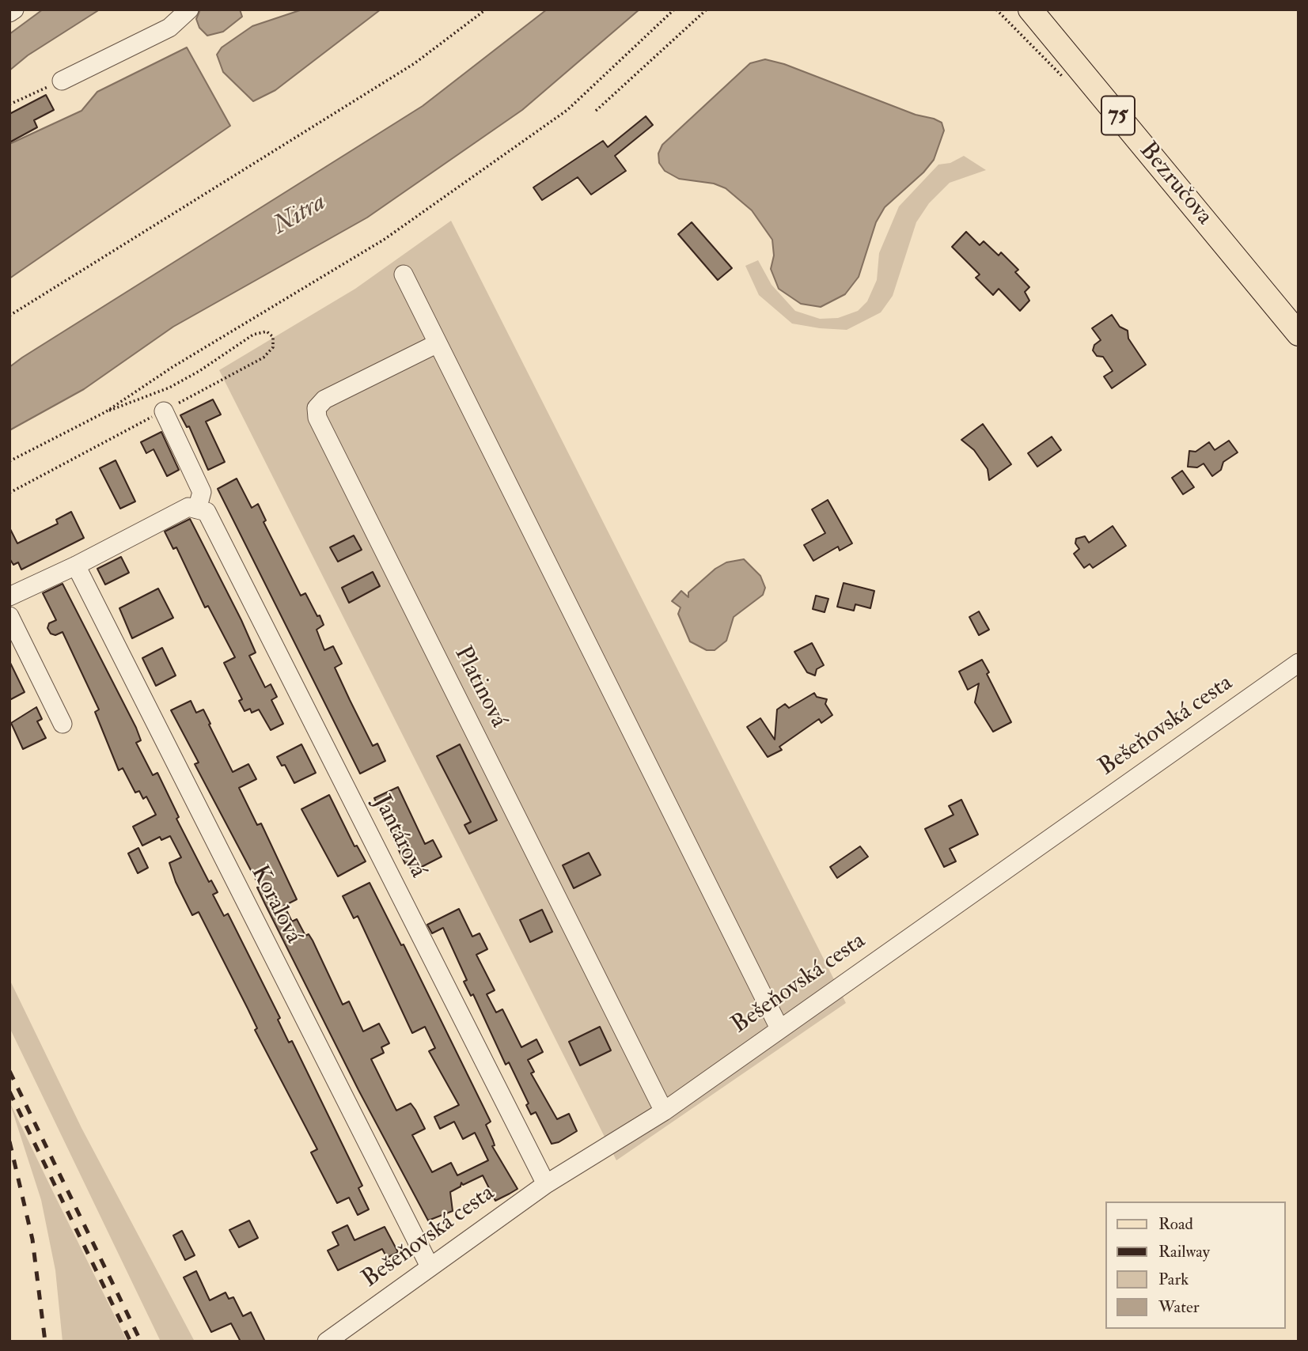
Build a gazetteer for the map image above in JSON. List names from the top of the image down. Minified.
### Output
{"streets":{"main road":["75","Bezručova"],"street":["Platinová","Bešeňovská cesta","Jantárová","Koralová"]},"crossings":[["Platinová","Bešeňovská cesta"],["Bešeňovská cesta","Jantárová"],["Bešeňovská cesta","Koralová"]],"water":["Nitra"],"legend":["Road","Railway","Park","Water"]}
